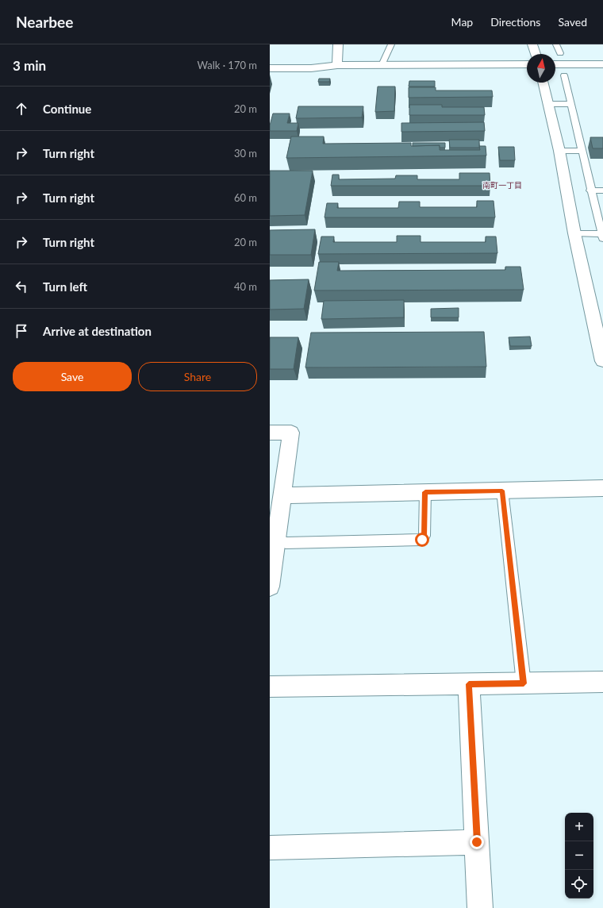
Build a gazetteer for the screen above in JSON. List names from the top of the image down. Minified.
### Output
{"districts":["南町一丁目"],"north":"top","page":{"header":"Nearbee","nav":["Map","Directions","Saved"],"heading":["3 min","Walk · 170 m"],"list":[["Continue","20 m"],["Turn right","30 m"],["Turn right","60 m"],["Turn right","20 m"],["Turn left","40 m"],"Arrive at destination"],"buttons":["Save","Share"],"map_buttons":["+","−"]}}
